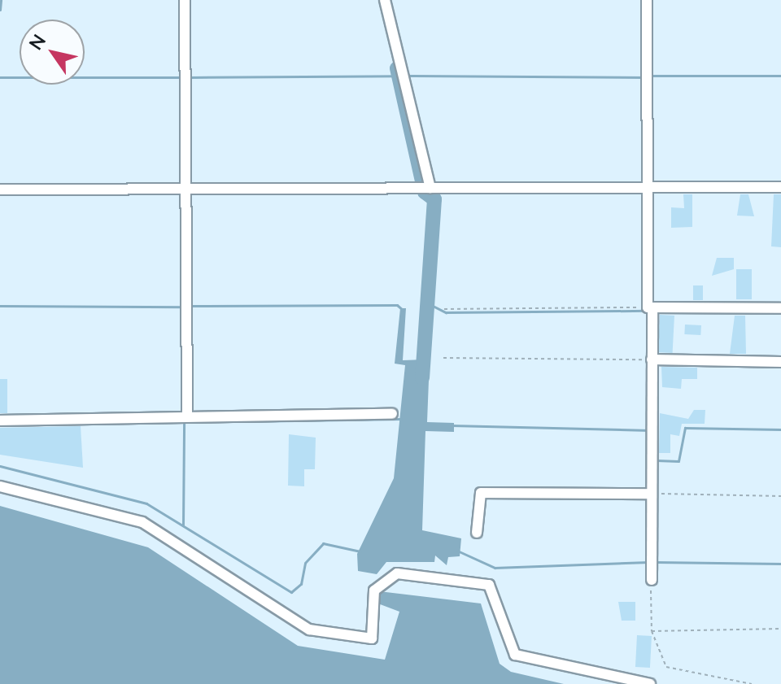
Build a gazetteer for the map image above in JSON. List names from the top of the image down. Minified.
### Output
{"north":"top left"}
